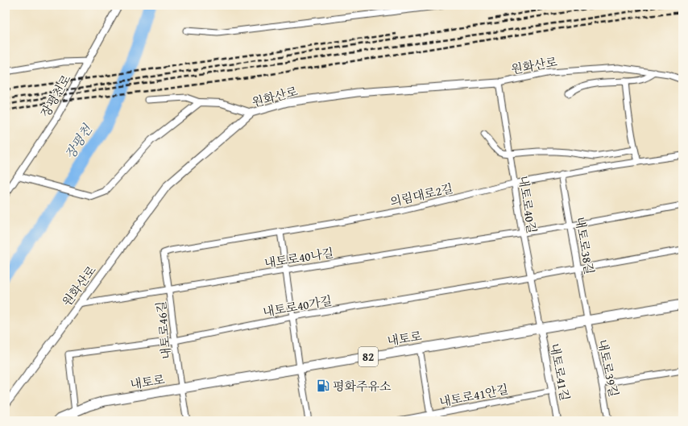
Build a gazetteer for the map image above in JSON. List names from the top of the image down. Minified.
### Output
{"streets":{"main road":["원화산로","내토로","82"],"street":["장평천로","의림대로2길","내토로40길","내토로38길","내토로40나길","내토로40가길","내토로46길","내토로39길","내토로41길","내토로41안길"]},"crossings":[["원화산로","내토로40길"],["원화산로","내토로40나길"],["의림대로2길","내토로40길"],["의림대로2길","내토로38길"],["의림대로2길","내토로46길"],["내토로40길","내토로40나길"],["내토로40길","내토로40가길"],["내토로40길","내토로"],["내토로40길","내토로41길"],["내토로38길","내토로40나길"],["내토로38길","내토로40가길"],["내토로38길","내토로"],["내토로38길","내토로39길"],["내토로40나길","내토로46길"],["내토로40가길","내토로46길"],["내토로40가길","내토로"],["내토로46길","내토로"],["내토로","내토로39길"],["내토로","내토로41길"],["내토로41길","내토로41안길"]],"water":["장평천"],"places":{"fuel station":["평화주유소"]}}
